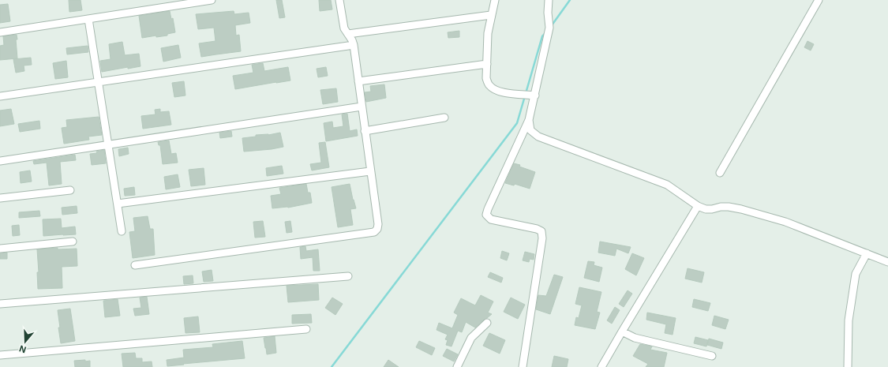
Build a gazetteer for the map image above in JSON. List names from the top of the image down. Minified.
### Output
{"north":"bottom"}
